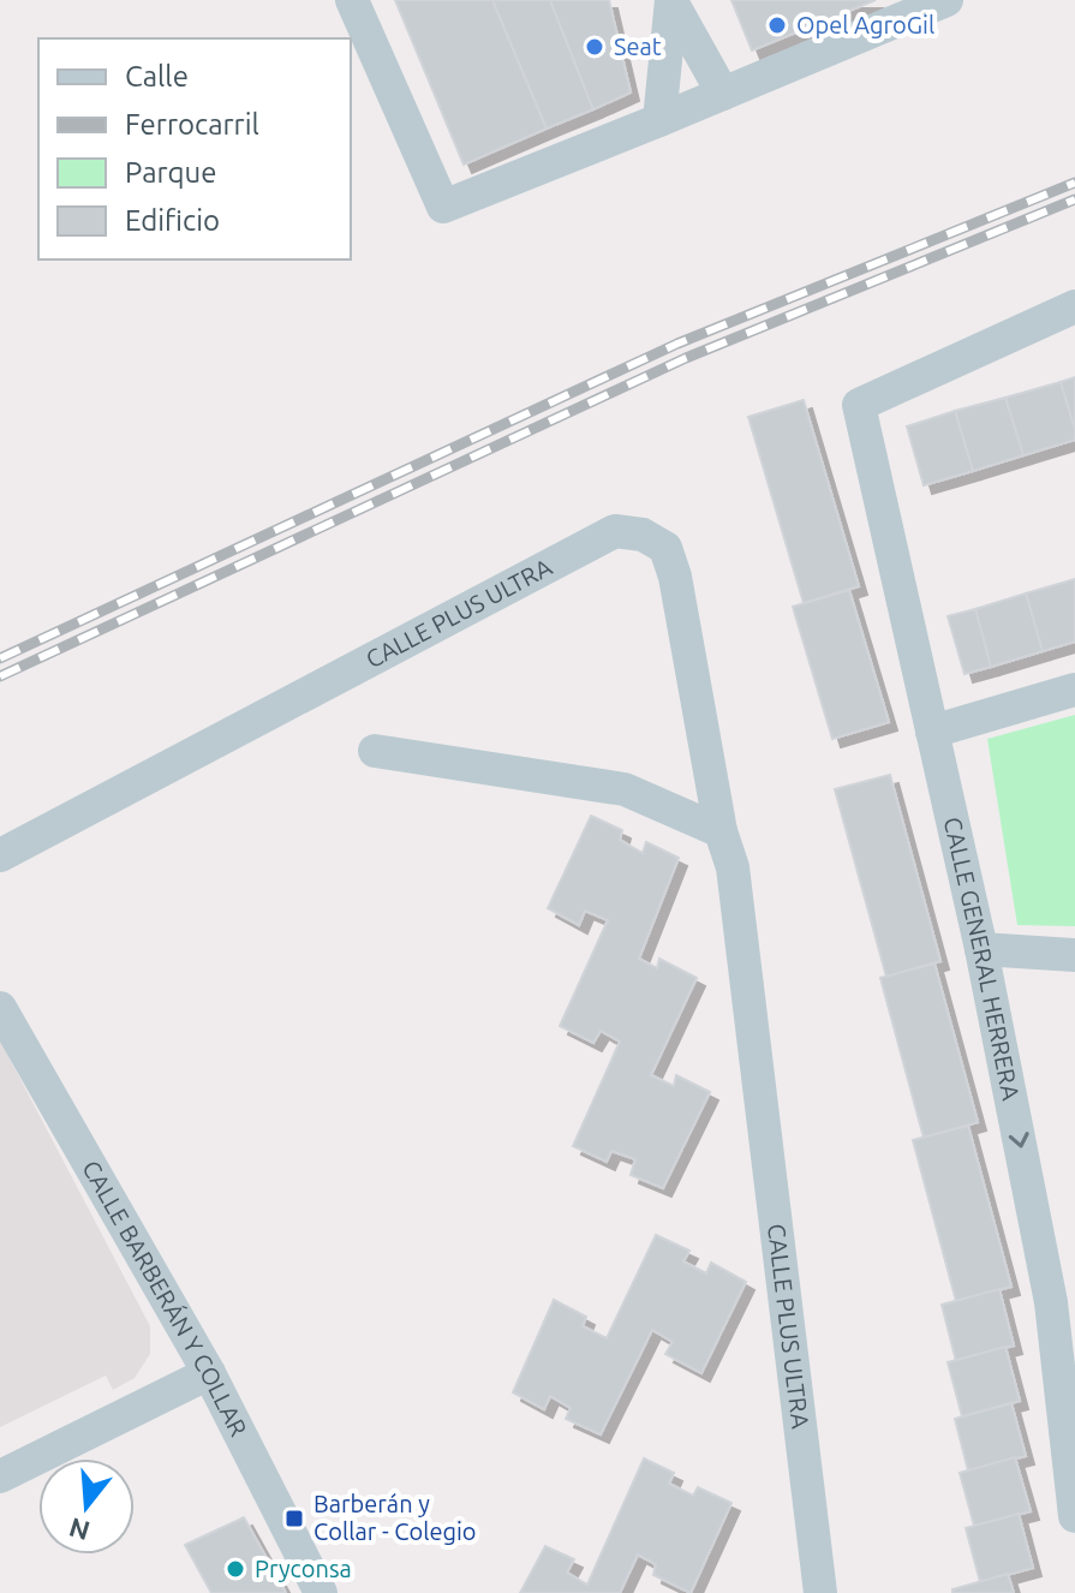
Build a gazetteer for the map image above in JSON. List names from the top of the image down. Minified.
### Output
{"streets":{"street":["CALLE PLUS ULTRA","CALLE GENERAL HERRERA","CALLE BARBERÁN Y COLLAR"]},"one_way":["CALLE GENERAL HERRERA"],"places":{"other":["Opel AgroGil","Seat","Pryconsa"],"transit":["Barberán y Collar - Colegio"]},"legend":["Calle","Ferrocarril","Parque","Edificio"],"north":"bottom"}
